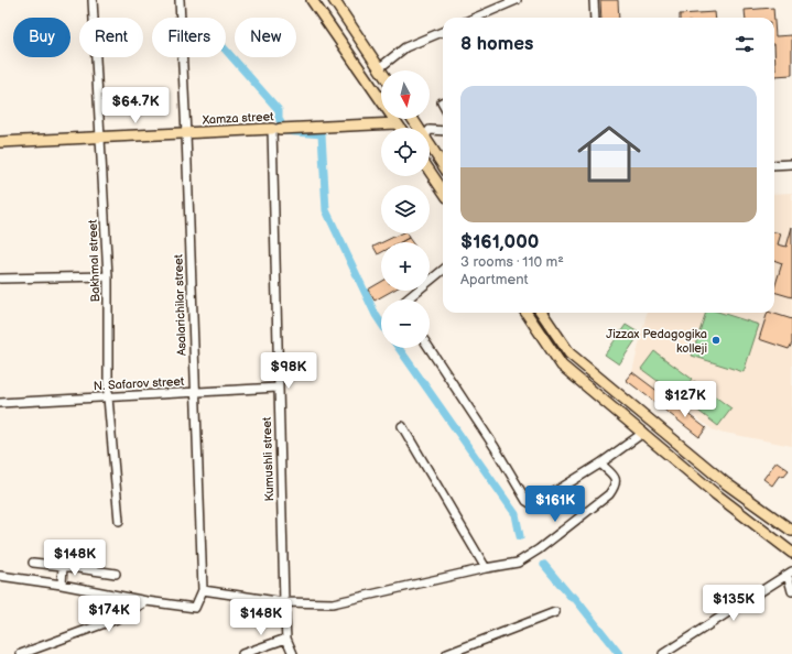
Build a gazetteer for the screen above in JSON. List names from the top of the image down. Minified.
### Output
{"streets":{"main road":["Xamza street"],"street":["Bakhmal street","Asalarichilar street","N. Safarov street","Kumushli street"]},"crossings":[["Xamza street","Bakhmal street"],["Xamza street","Asalarichilar street"],["Xamza street","Kumushli street"],["Bakhmal street","N. Safarov street"],["Asalarichilar street","N. Safarov street"],["N. Safarov street","Kumushli street"]],"places":["Jizzax Pedagogika kolleji"],"north":"bottom","page":{"chip":["Buy","Rent","Filters","New"],"heading":"8 homes","map_buttons":["+","−"],"list":[{"name":"$161,000","note":"3 rooms · 110 m² · Apartment"}],"price":["$64.7K","$98K","$127K","$161K","$148K","$135K","$174K","$148K"]}}
